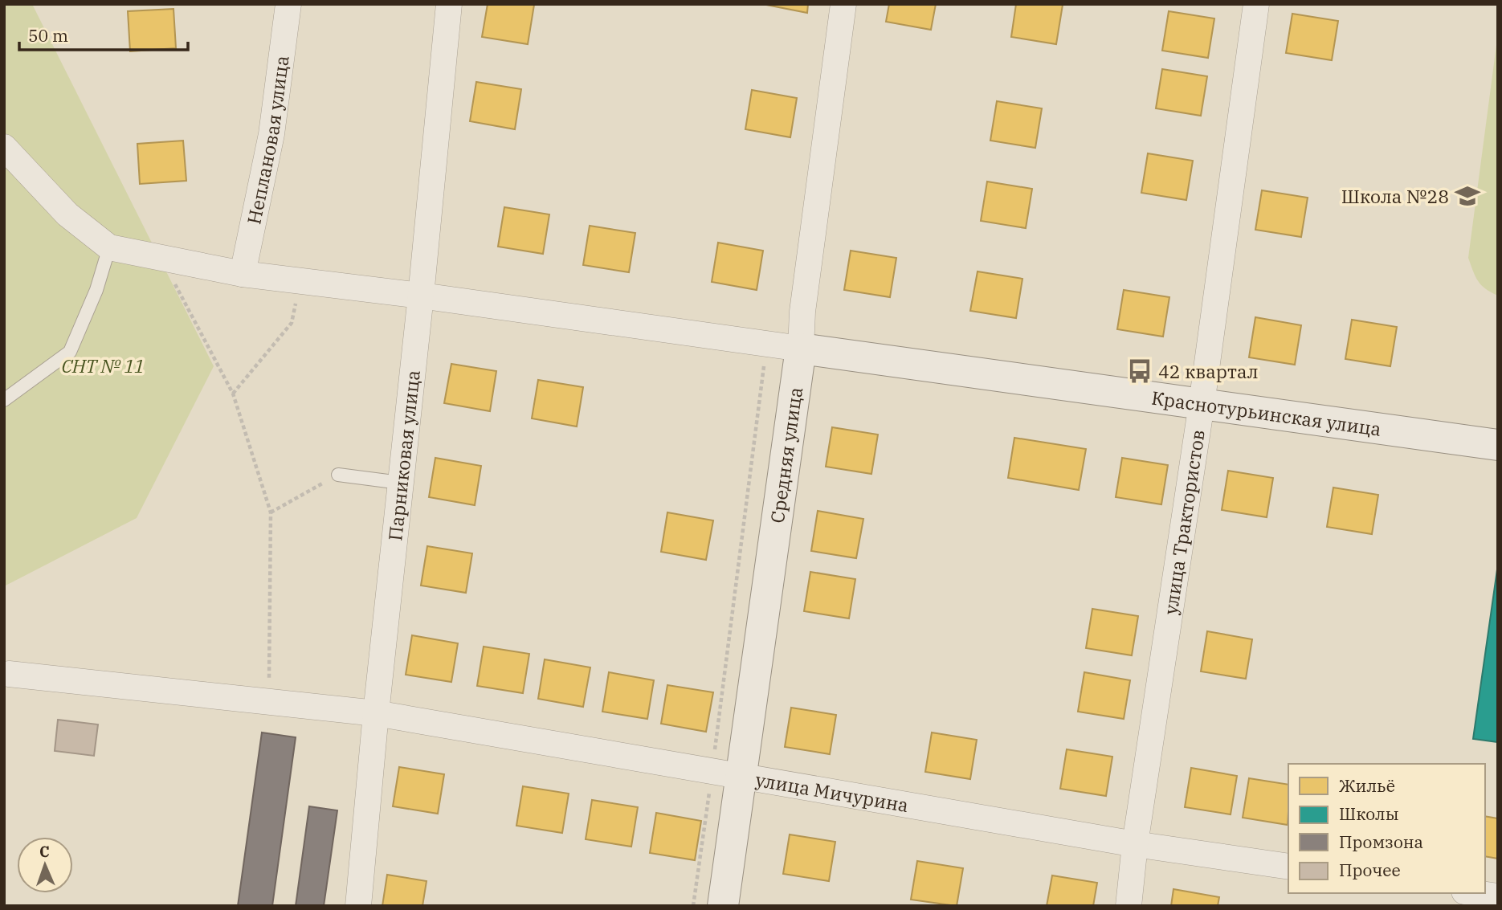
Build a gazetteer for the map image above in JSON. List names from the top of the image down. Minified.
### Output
{"streets":{"main road":["Краснотурьинская улица","Средняя улица"],"street":["Неплановая улица","Парниковая улица","улица Трактористов","улица Мичурина"]},"crossings":[["Краснотурьинская улица","Средняя улица"],["Краснотурьинская улица","улица Трактористов"],["Парниковая улица","улица Мичурина"],["Средняя улица","улица Мичурина"],["улица Трактористов","улица Мичурина"]],"parks":["СНТ № 11"],"places":{"school or university":["Школа №28"],"bus stop":["42 квартал"]},"legend":["Жильё","Школы","Промзона","Прочее"],"scale_bar":"50 m","north":"top"}
